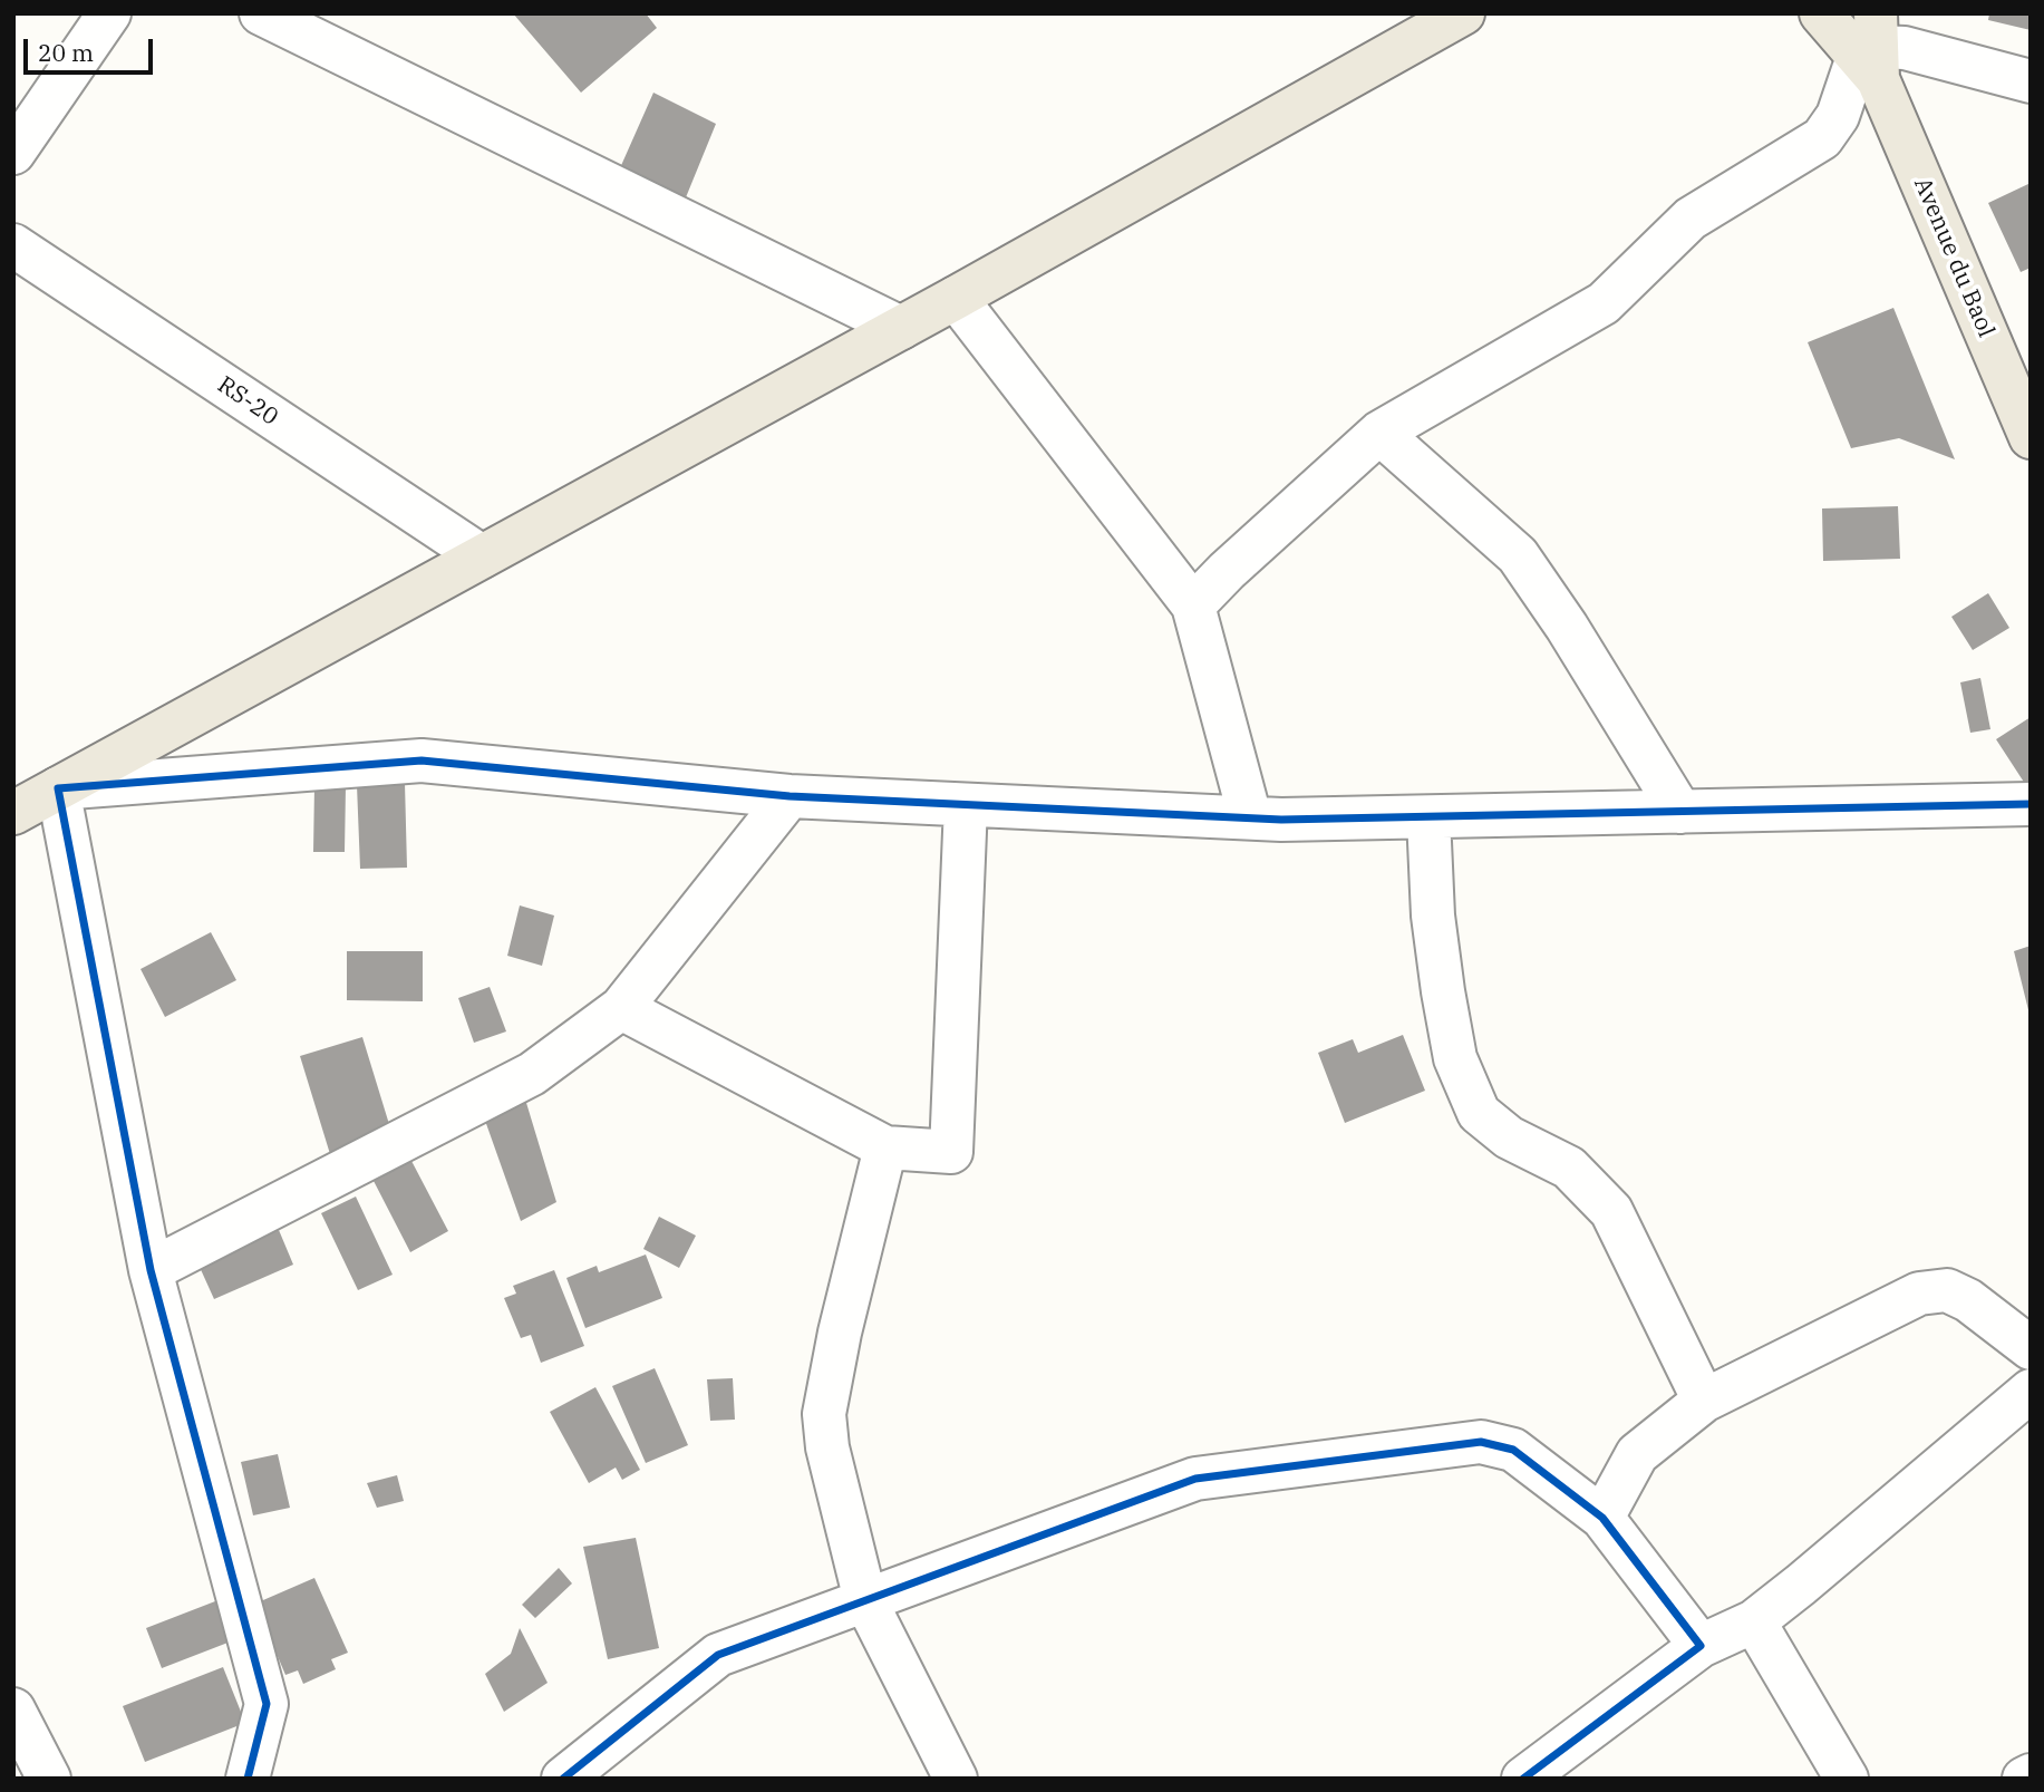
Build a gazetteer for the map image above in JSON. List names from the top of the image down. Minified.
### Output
{"streets":{"main road":["Avenue du Baol"],"street":["RS-20"]},"scale_bar":"20 m"}
